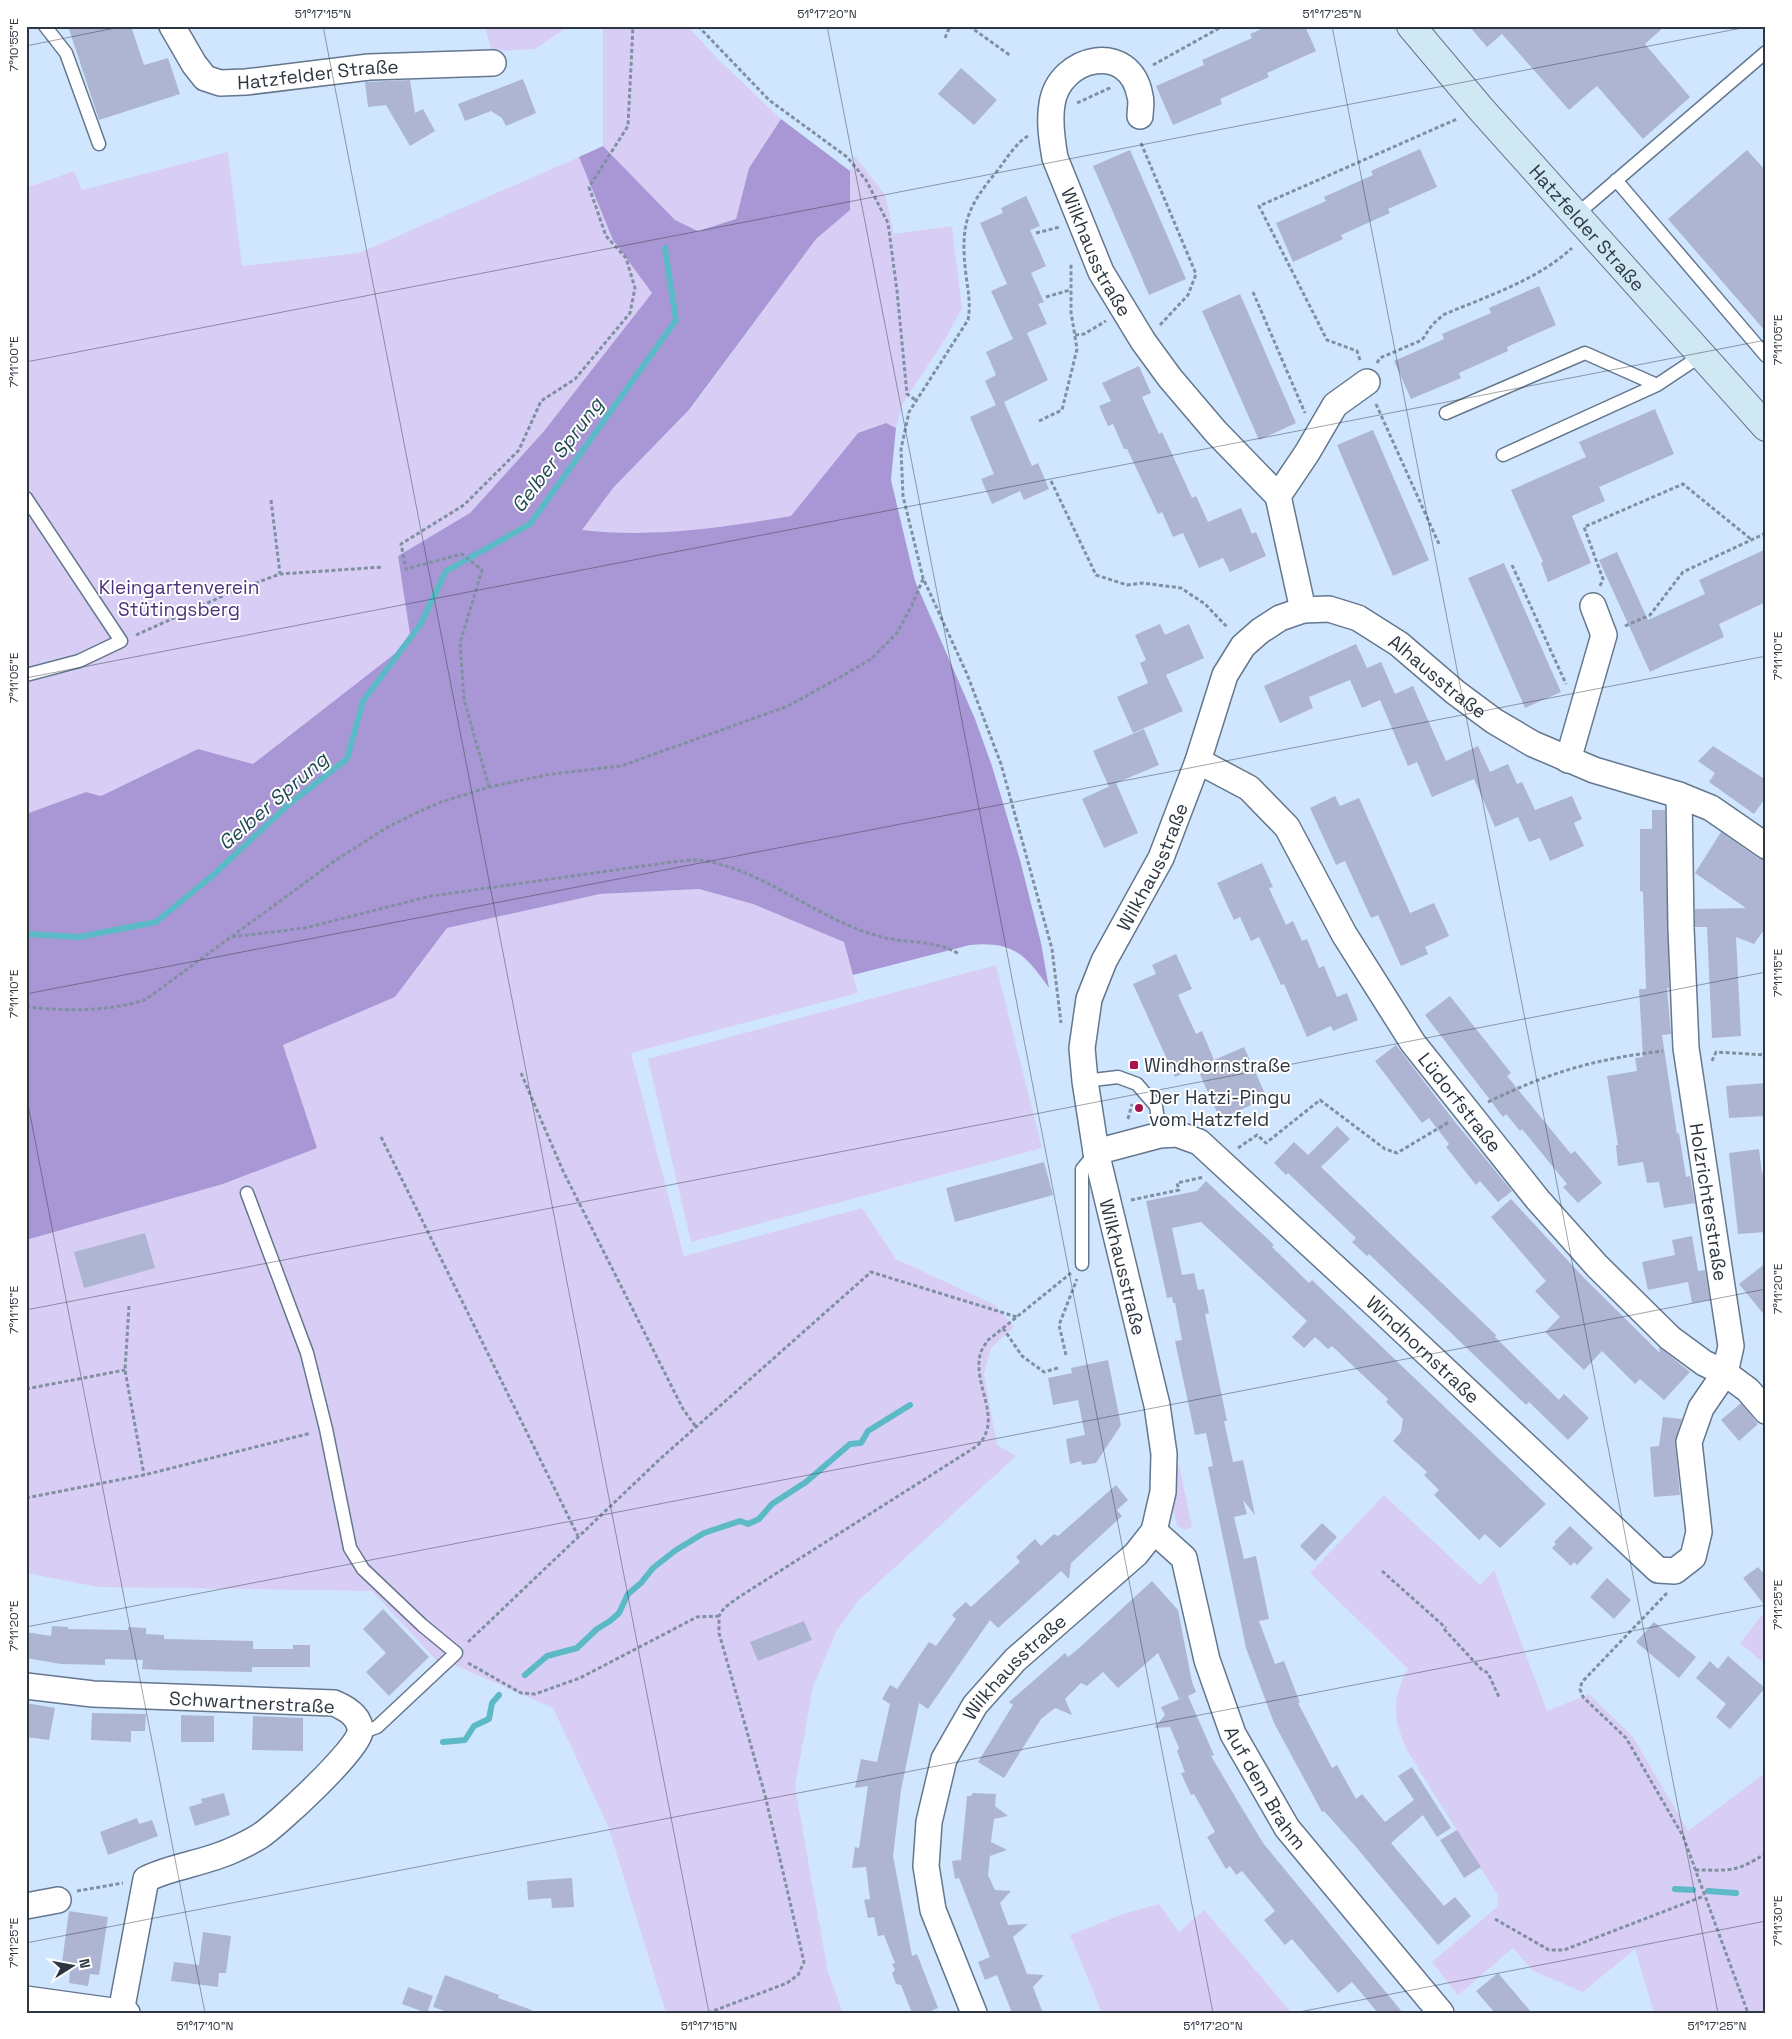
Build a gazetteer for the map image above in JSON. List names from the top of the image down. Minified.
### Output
{"streets":{"main road":["Hatzfelder Straße"],"street":["Wilkhausstraße","Alhausstraße","Lüdorfstraße","Holzrichterstraße","Windhornstraße","Schwartnerstraße","Auf dem Brahm"]},"crossings":[["Wilkhausstraße","Alhausstraße"],["Wilkhausstraße","Lüdorfstraße"],["Wilkhausstraße","Windhornstraße"],["Wilkhausstraße","Auf dem Brahm"],["Alhausstraße","Holzrichterstraße"],["Lüdorfstraße","Holzrichterstraße"],["Holzrichterstraße","Windhornstraße"]],"water":["Gelber Sprung"],"parks":["Kleingartenverein Stütingsberg"],"places":{"transit":["Windhornstraße"],"other":["Der Hatzi-Pingu vom Hatzfeld"]},"north":"right","coordinates":["51°17'15\"N","51°17'20\"N","51°17'25\"N","7°10'55\"E","7°11'05\"E","7°11'00\"E","7°11'10\"E","7°11'15\"E","7°11'20\"E","7°11'25\"E","7°11'30\"E","51°17'10\"N"]}
